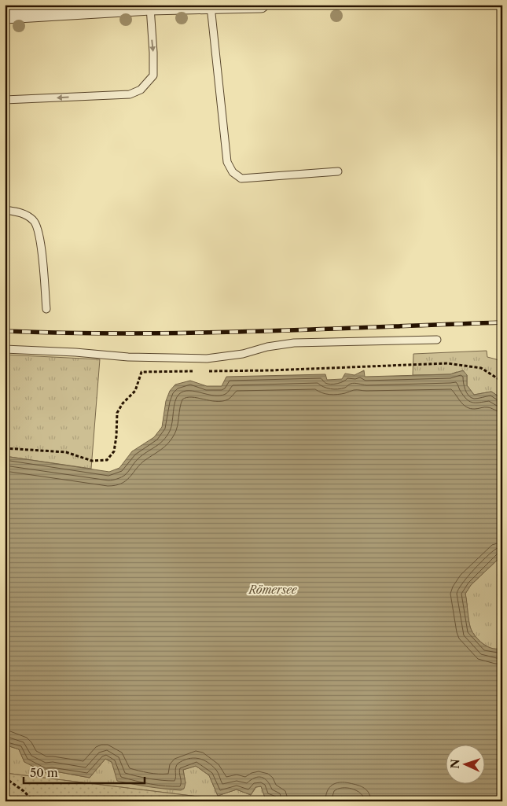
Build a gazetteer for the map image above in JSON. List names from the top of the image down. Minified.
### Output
{"water":["Römersee"],"scale_bar":"50 m","north":"left"}
